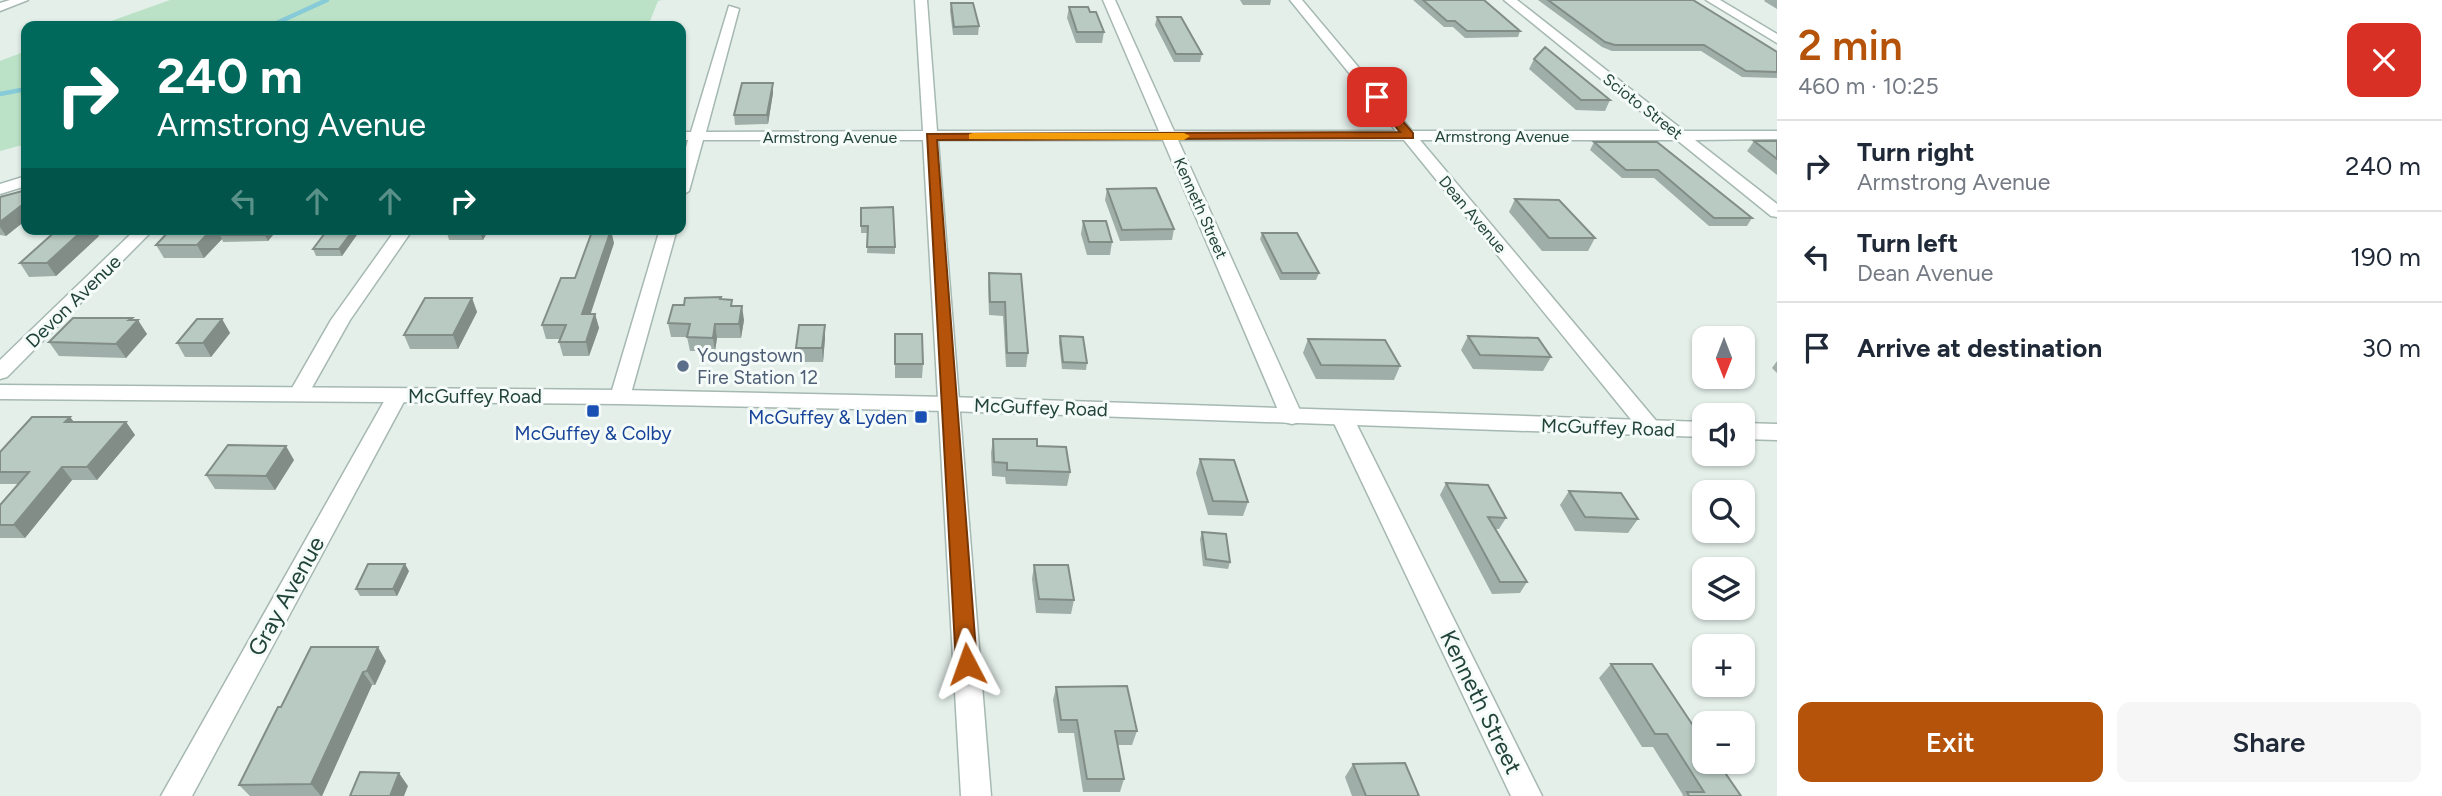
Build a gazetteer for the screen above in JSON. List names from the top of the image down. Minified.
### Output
{"streets":{"street":["Scioto Street","Armstrong Avenue","Kenneth Street","Dean Avenue","Devon Avenue","McGuffey Road","Gray Avenue"]},"crossings":[["Scioto Street","Armstrong Avenue"],["Armstrong Avenue","Kenneth Street"],["Armstrong Avenue","Dean Avenue"],["Kenneth Street","McGuffey Road"],["Dean Avenue","McGuffey Road"],["McGuffey Road","Gray Avenue"]],"places":{"other":["Youngstown Fire Station 12"],"transit":["McGuffey & Colby","McGuffey & Lyden"]},"north":"bottom","page":{"heading":["2 min","460 m · 10:25"],"turn":["240 m","Armstrong Avenue"],"list":[{"name":"Turn right","note":"Armstrong Avenue","value":"240 m"},{"name":"Turn left","note":"Dean Avenue","value":"190 m"},{"name":"Arrive at destination","value":"30 m"}],"map_buttons":["+","−"],"buttons":["Exit","Share"]}}
